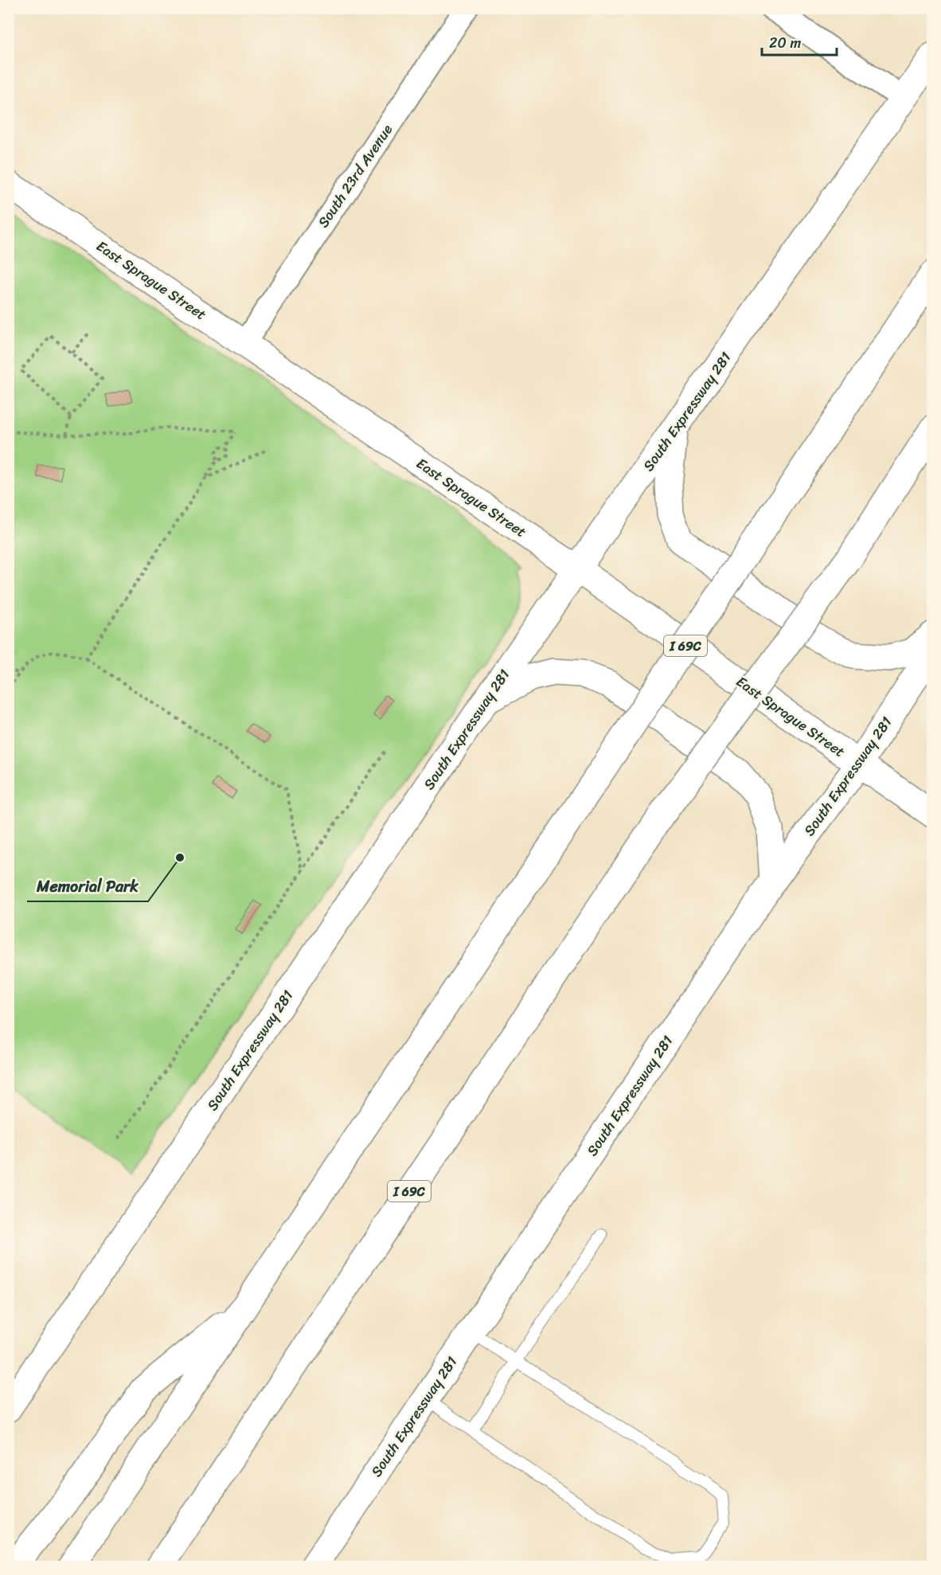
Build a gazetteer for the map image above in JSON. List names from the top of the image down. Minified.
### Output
{"streets":{"main road":["East Sprague Street","South Expressway 281","I 69C"],"street":["South 23rd Avenue"]},"crossings":[["South 23rd Avenue","East Sprague Street"],["East Sprague Street","South Expressway 281"]],"places":["Memorial Park"],"scale_bar":"20 m"}
